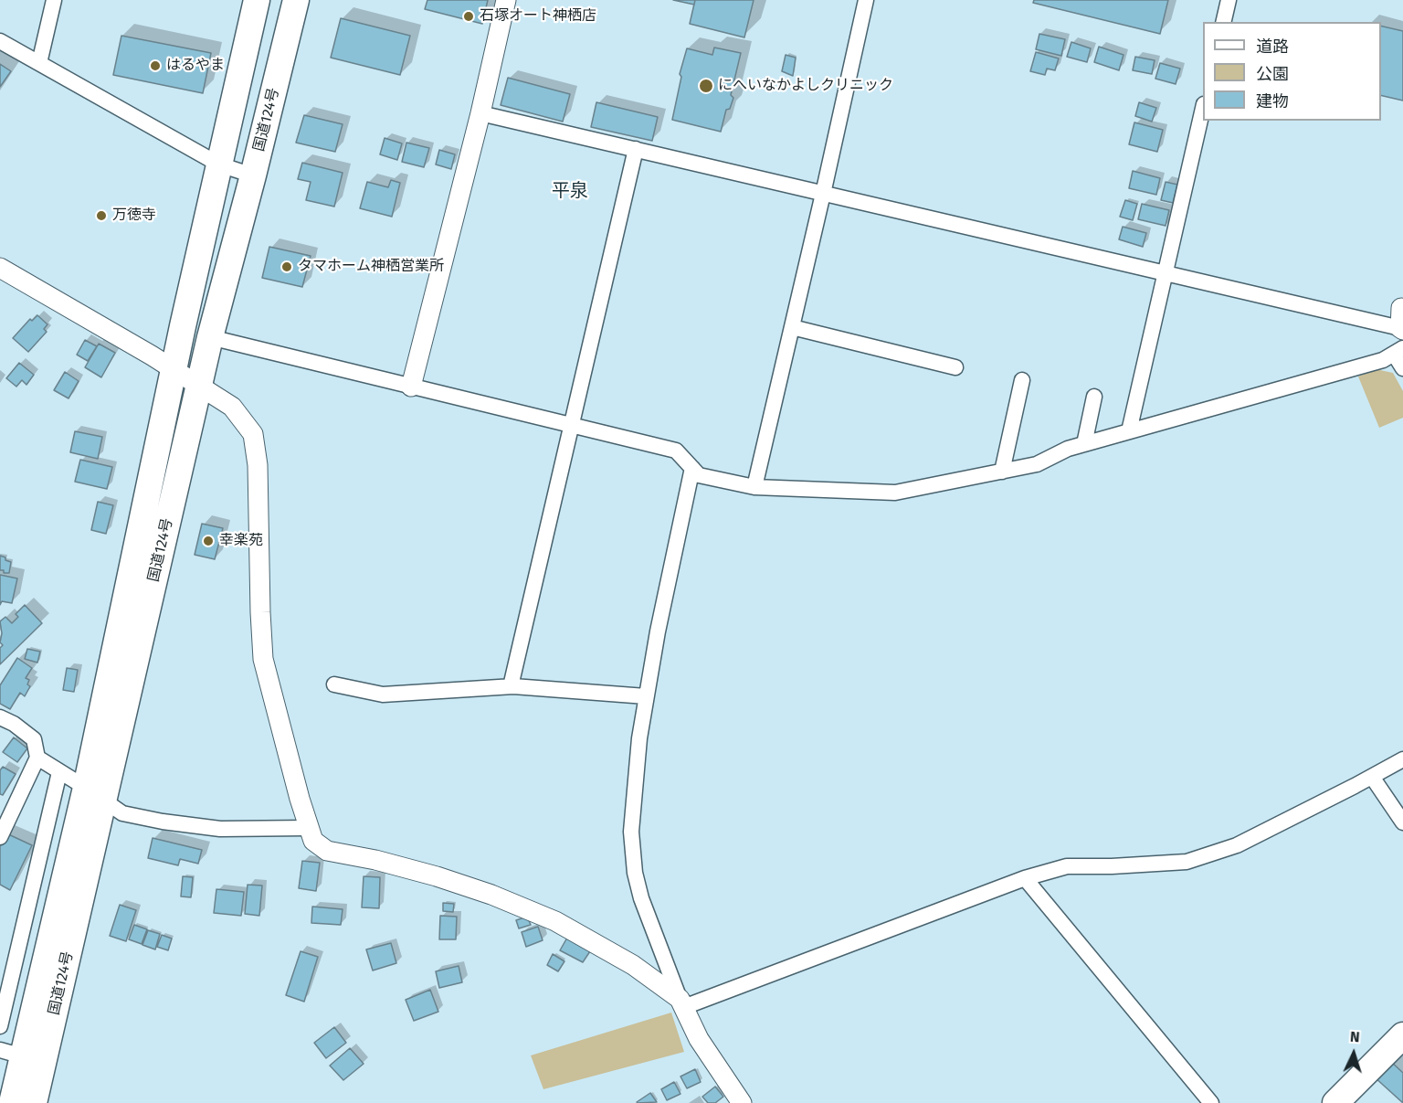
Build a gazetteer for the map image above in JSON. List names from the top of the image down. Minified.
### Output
{"streets":{"highway":["国道124号"]},"districts":["平泉"],"places":["石塚オート神栖店","はるやま","にへいなかよしクリニック","万徳寺","タマホーム神栖営業所","幸楽苑"],"legend":["道路","公園","建物"],"north":"top"}
